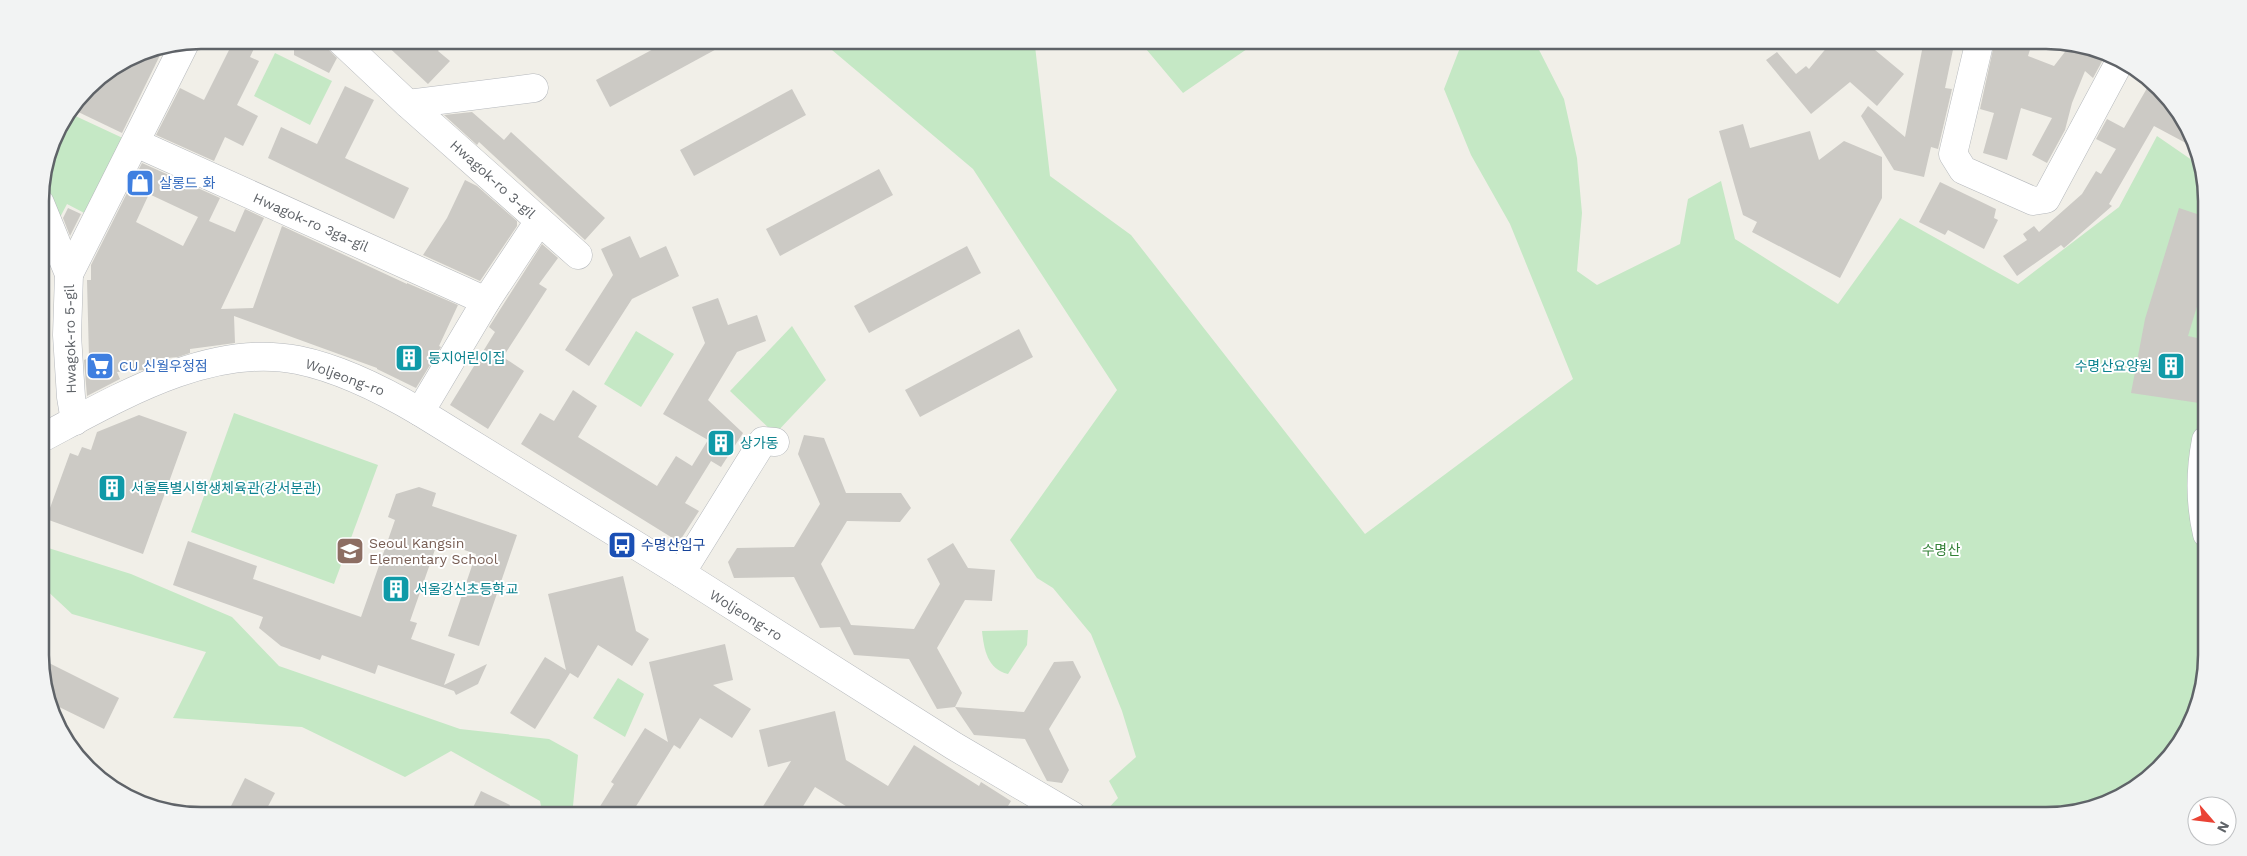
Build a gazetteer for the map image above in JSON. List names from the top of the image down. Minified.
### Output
{"streets":{"street":["Hwagok-ro 3-gil","Hwagok-ro 3ga-gil","Hwagok-ro 5-gil","Woljeong-ro"]},"crossings":[["Hwagok-ro 5-gil","Woljeong-ro"]],"parks":["수명산"],"places":{"shop":["살롱드 화"],"building":["둥지어린이집","수명산요양원","상가동","서울특별시학생체육관(강서분관)","서울강신초등학교"],"supermarket":["CU 신월우정점"],"bus stop":["수명산입구"],"school or university":["Seoul Kangsin Elementary School"]},"north":"bottom right"}
